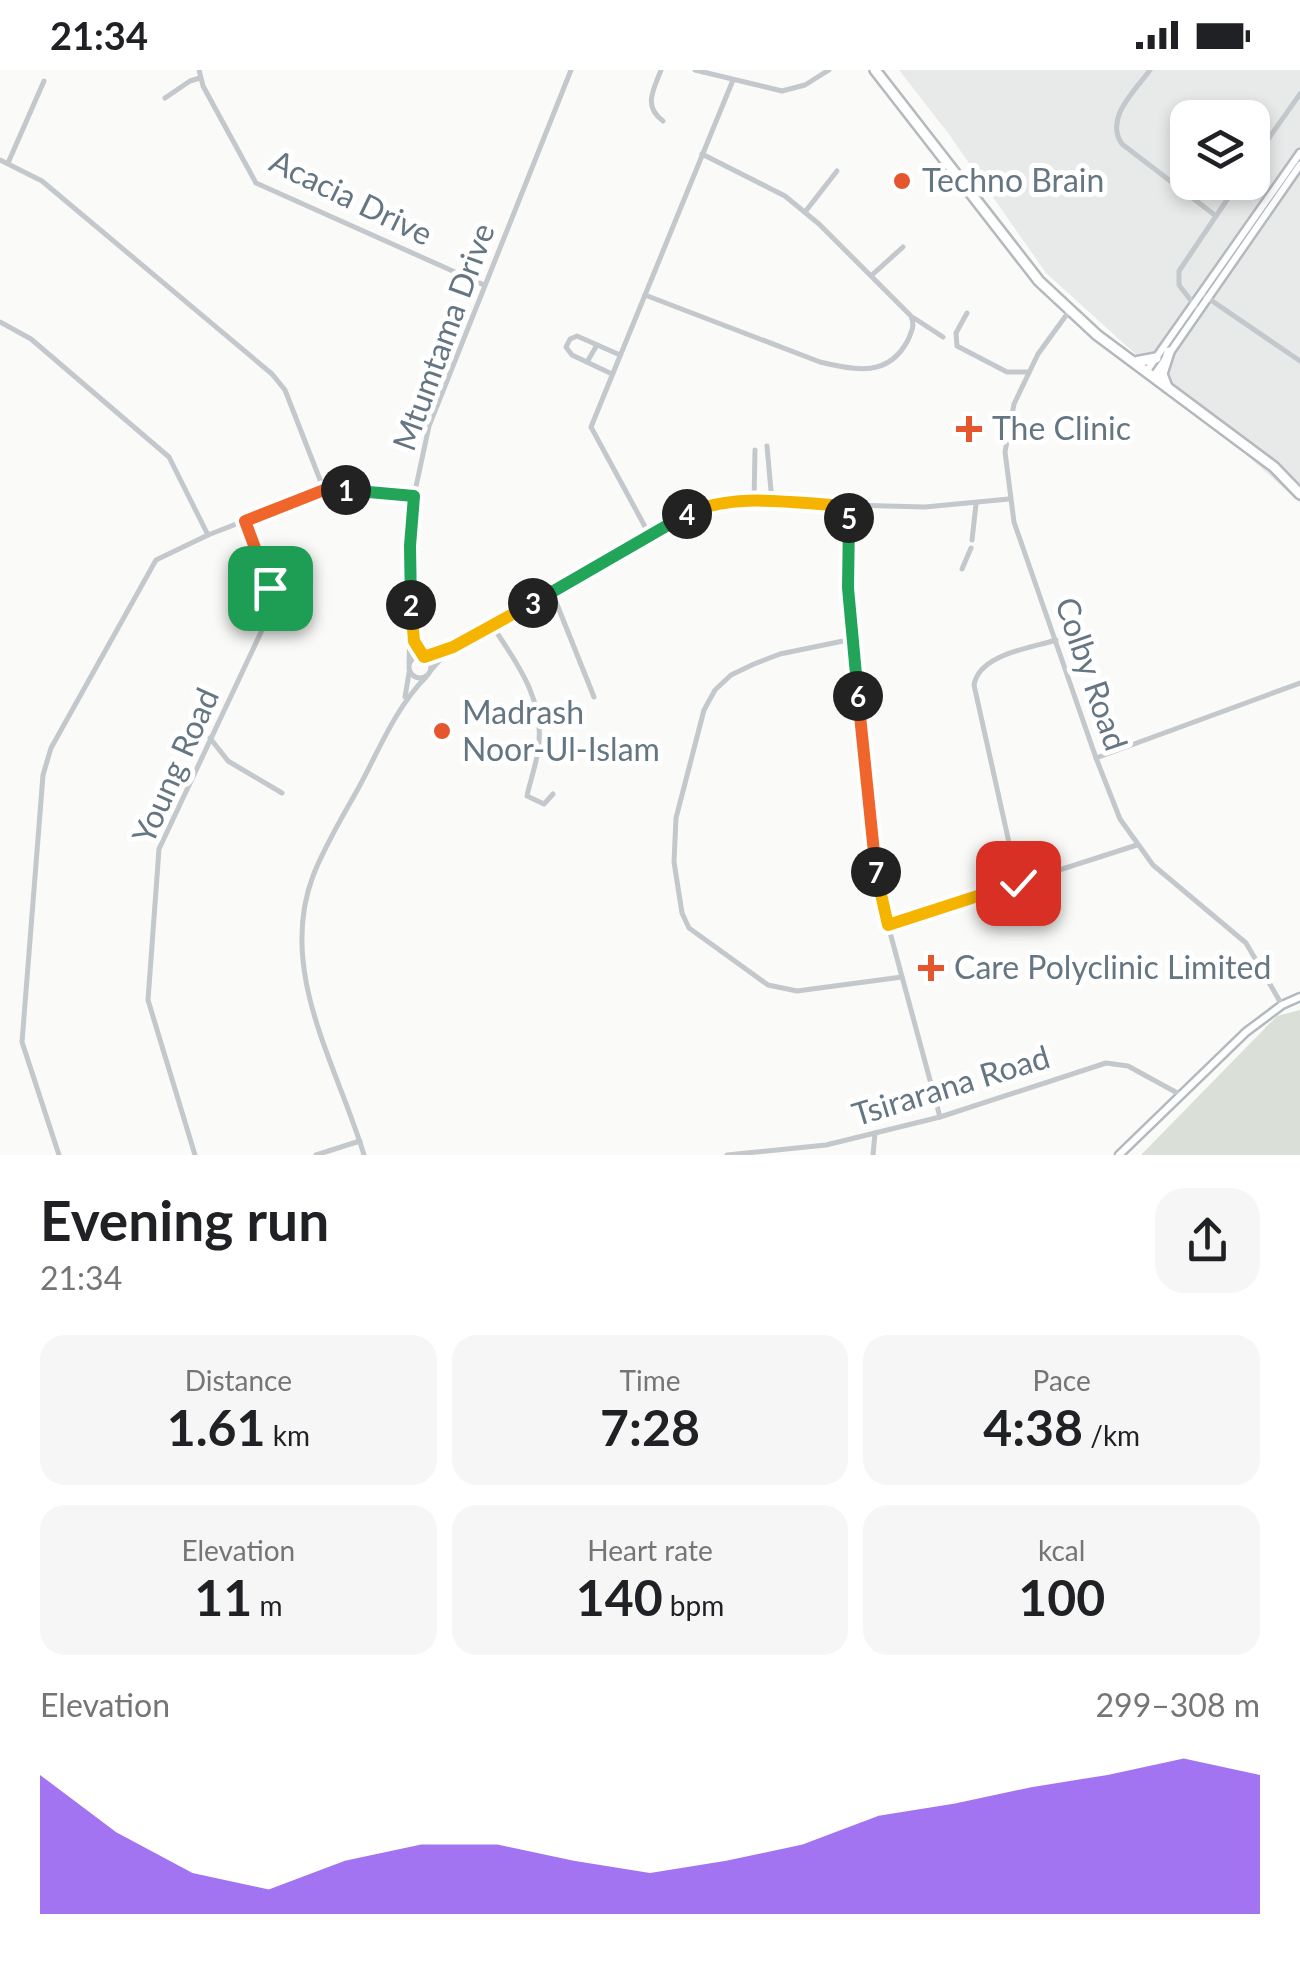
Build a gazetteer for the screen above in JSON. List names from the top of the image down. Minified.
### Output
{"streets":{"street":["Acacia Drive","Mtumtama Drive","Colby Road","Young Road","Tsirarana Road"]},"crossings":[["Acacia Drive","Mtumtama Drive"]],"places":{"other":["Techno Brain","Madrash Noor-Ul-Islam"],"health":["The Clinic","Care Polyclinic Limited"]},"page":{"status":"21:34","pins":["1","4","5","3","2","6","7"],"heading":["Evening run","21:34"],"stats":[["Distance","1.61 km"],["Time","7:28"],["Pace","4:38 /km"],["Elevation","11 m"],["Heart rate","140 bpm"],["kcal","100"]],"chart":["Elevation","299–308 m"]}}
